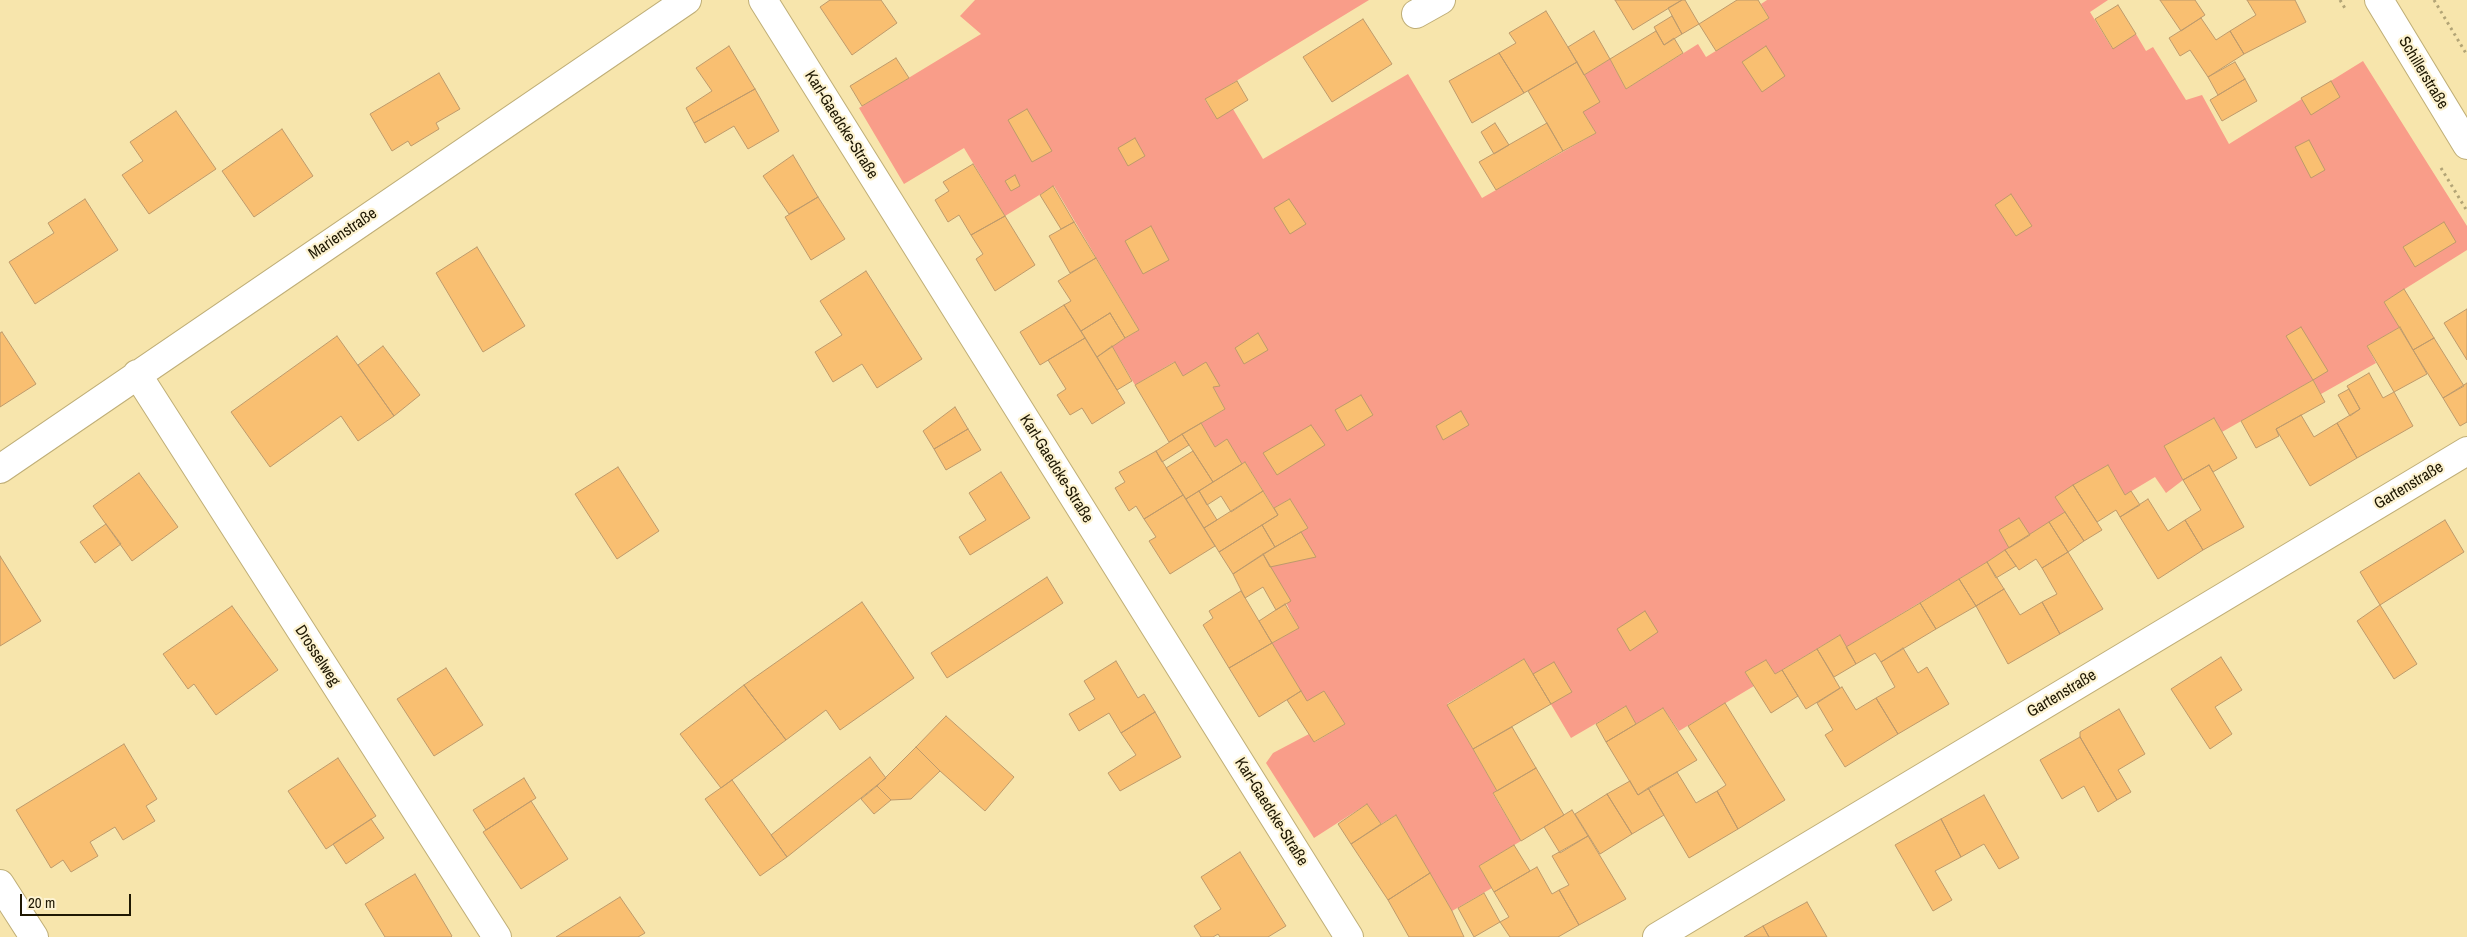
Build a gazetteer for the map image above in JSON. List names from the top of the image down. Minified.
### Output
{"streets":{"street":["Schillerstraße","Karl-Gaedcke-Straße","Marienstraße","Gartenstraße","Drosselweg"]},"crossings":[["Marienstraße","Drosselweg"]],"scale_bar":"20 m"}
